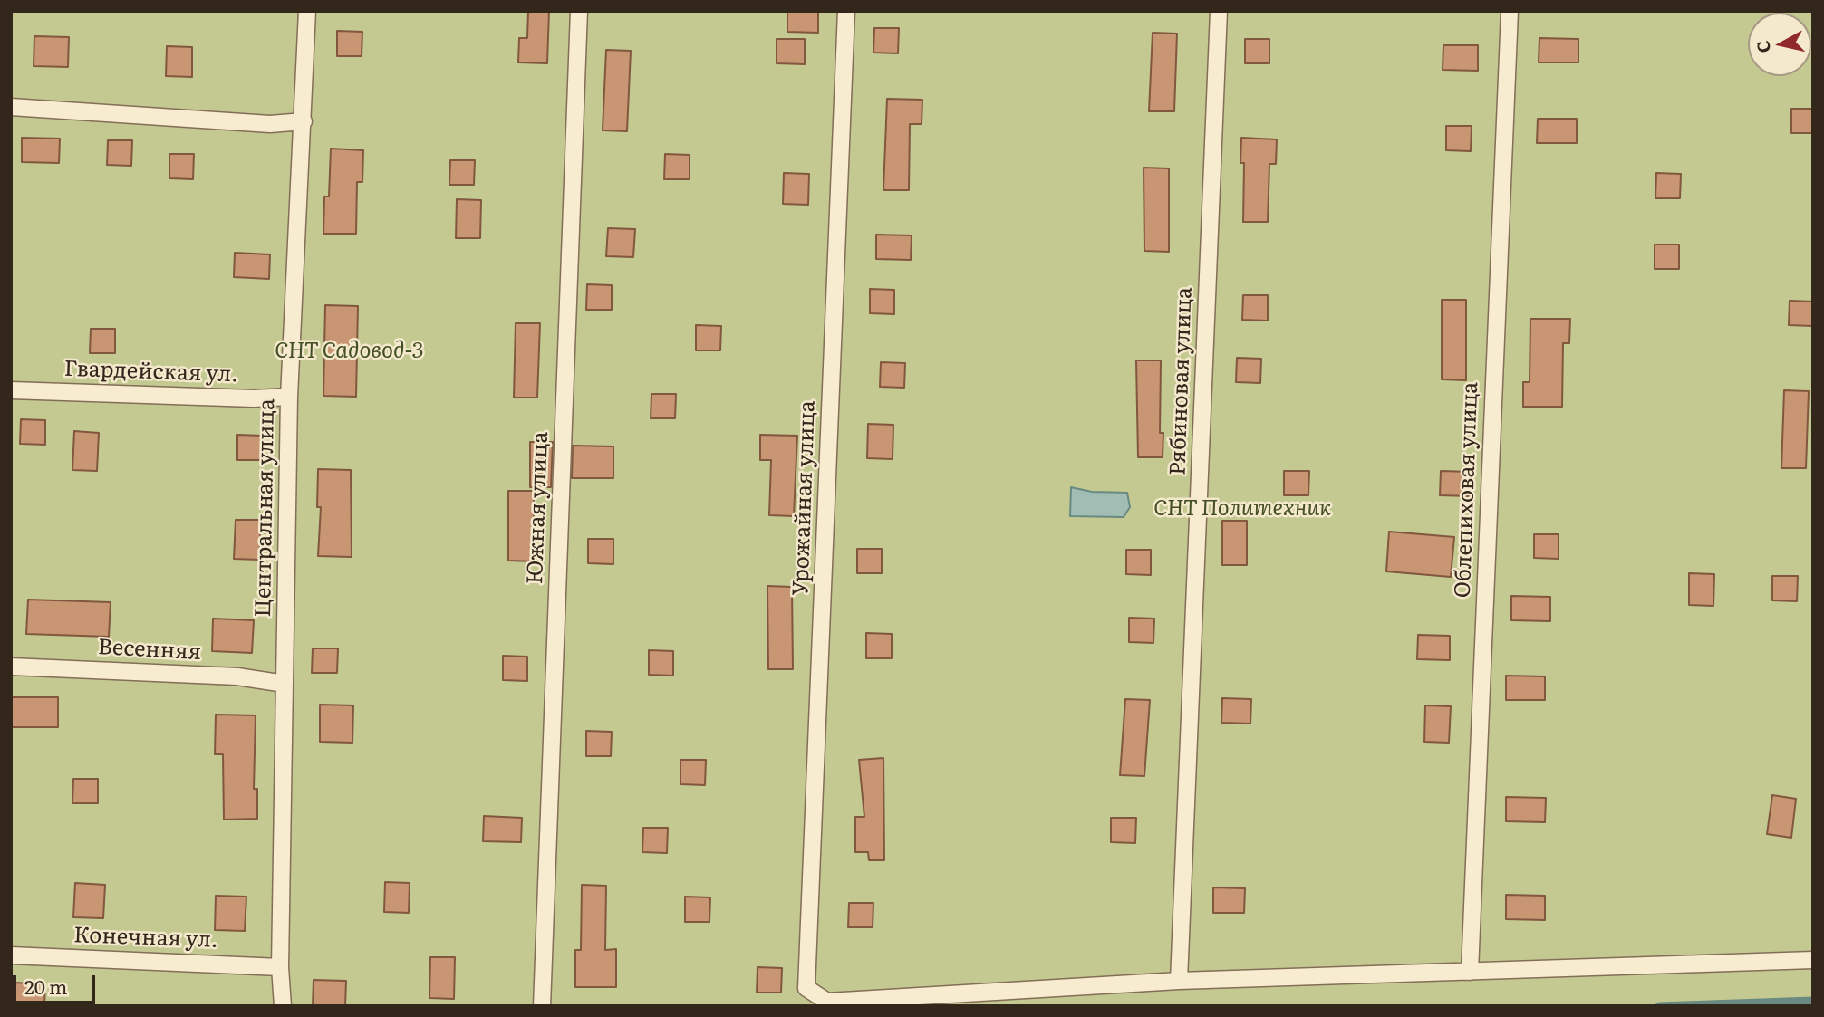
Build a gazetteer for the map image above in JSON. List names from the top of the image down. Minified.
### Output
{"streets":{"lane":["Гвардейская ул.","Рябиновая улица","Облепиховая улица","Урожайная улица","Центральная улица","Южная улица","Весенняя","Конечная ул."]},"crossings":[["Гвардейская ул.","Центральная улица"],["Рябиновая улица","Урожайная улица"],["Центральная улица","Весенняя"],["Центральная улица","Конечная ул."]],"parks":["СНТ Садовод-3","СНТ Политехник"],"scale_bar":"20 m","north":"left"}
